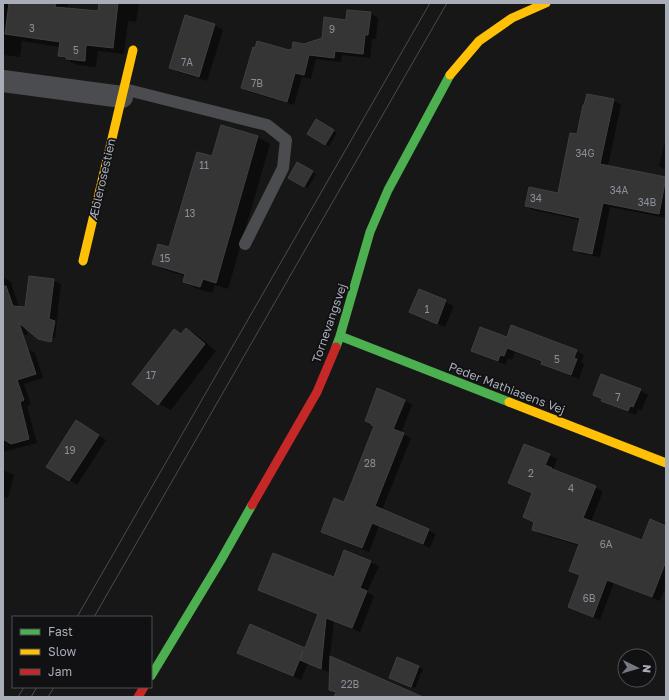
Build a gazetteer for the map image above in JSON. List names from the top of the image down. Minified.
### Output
{"streets":{"street":["Æblerosestien","Tornevangsvej","Peder Mathiasens Vej"]},"crossings":[["Tornevangsvej","Peder Mathiasens Vej"]],"house_numbers":["3","9","5","7A","7B","34G","11","34A","34","34B","13","15","1","5","17","7","19","28","2","4","6A","6B","22B"],"legend":["Fast","Slow","Jam"],"north":"right"}
